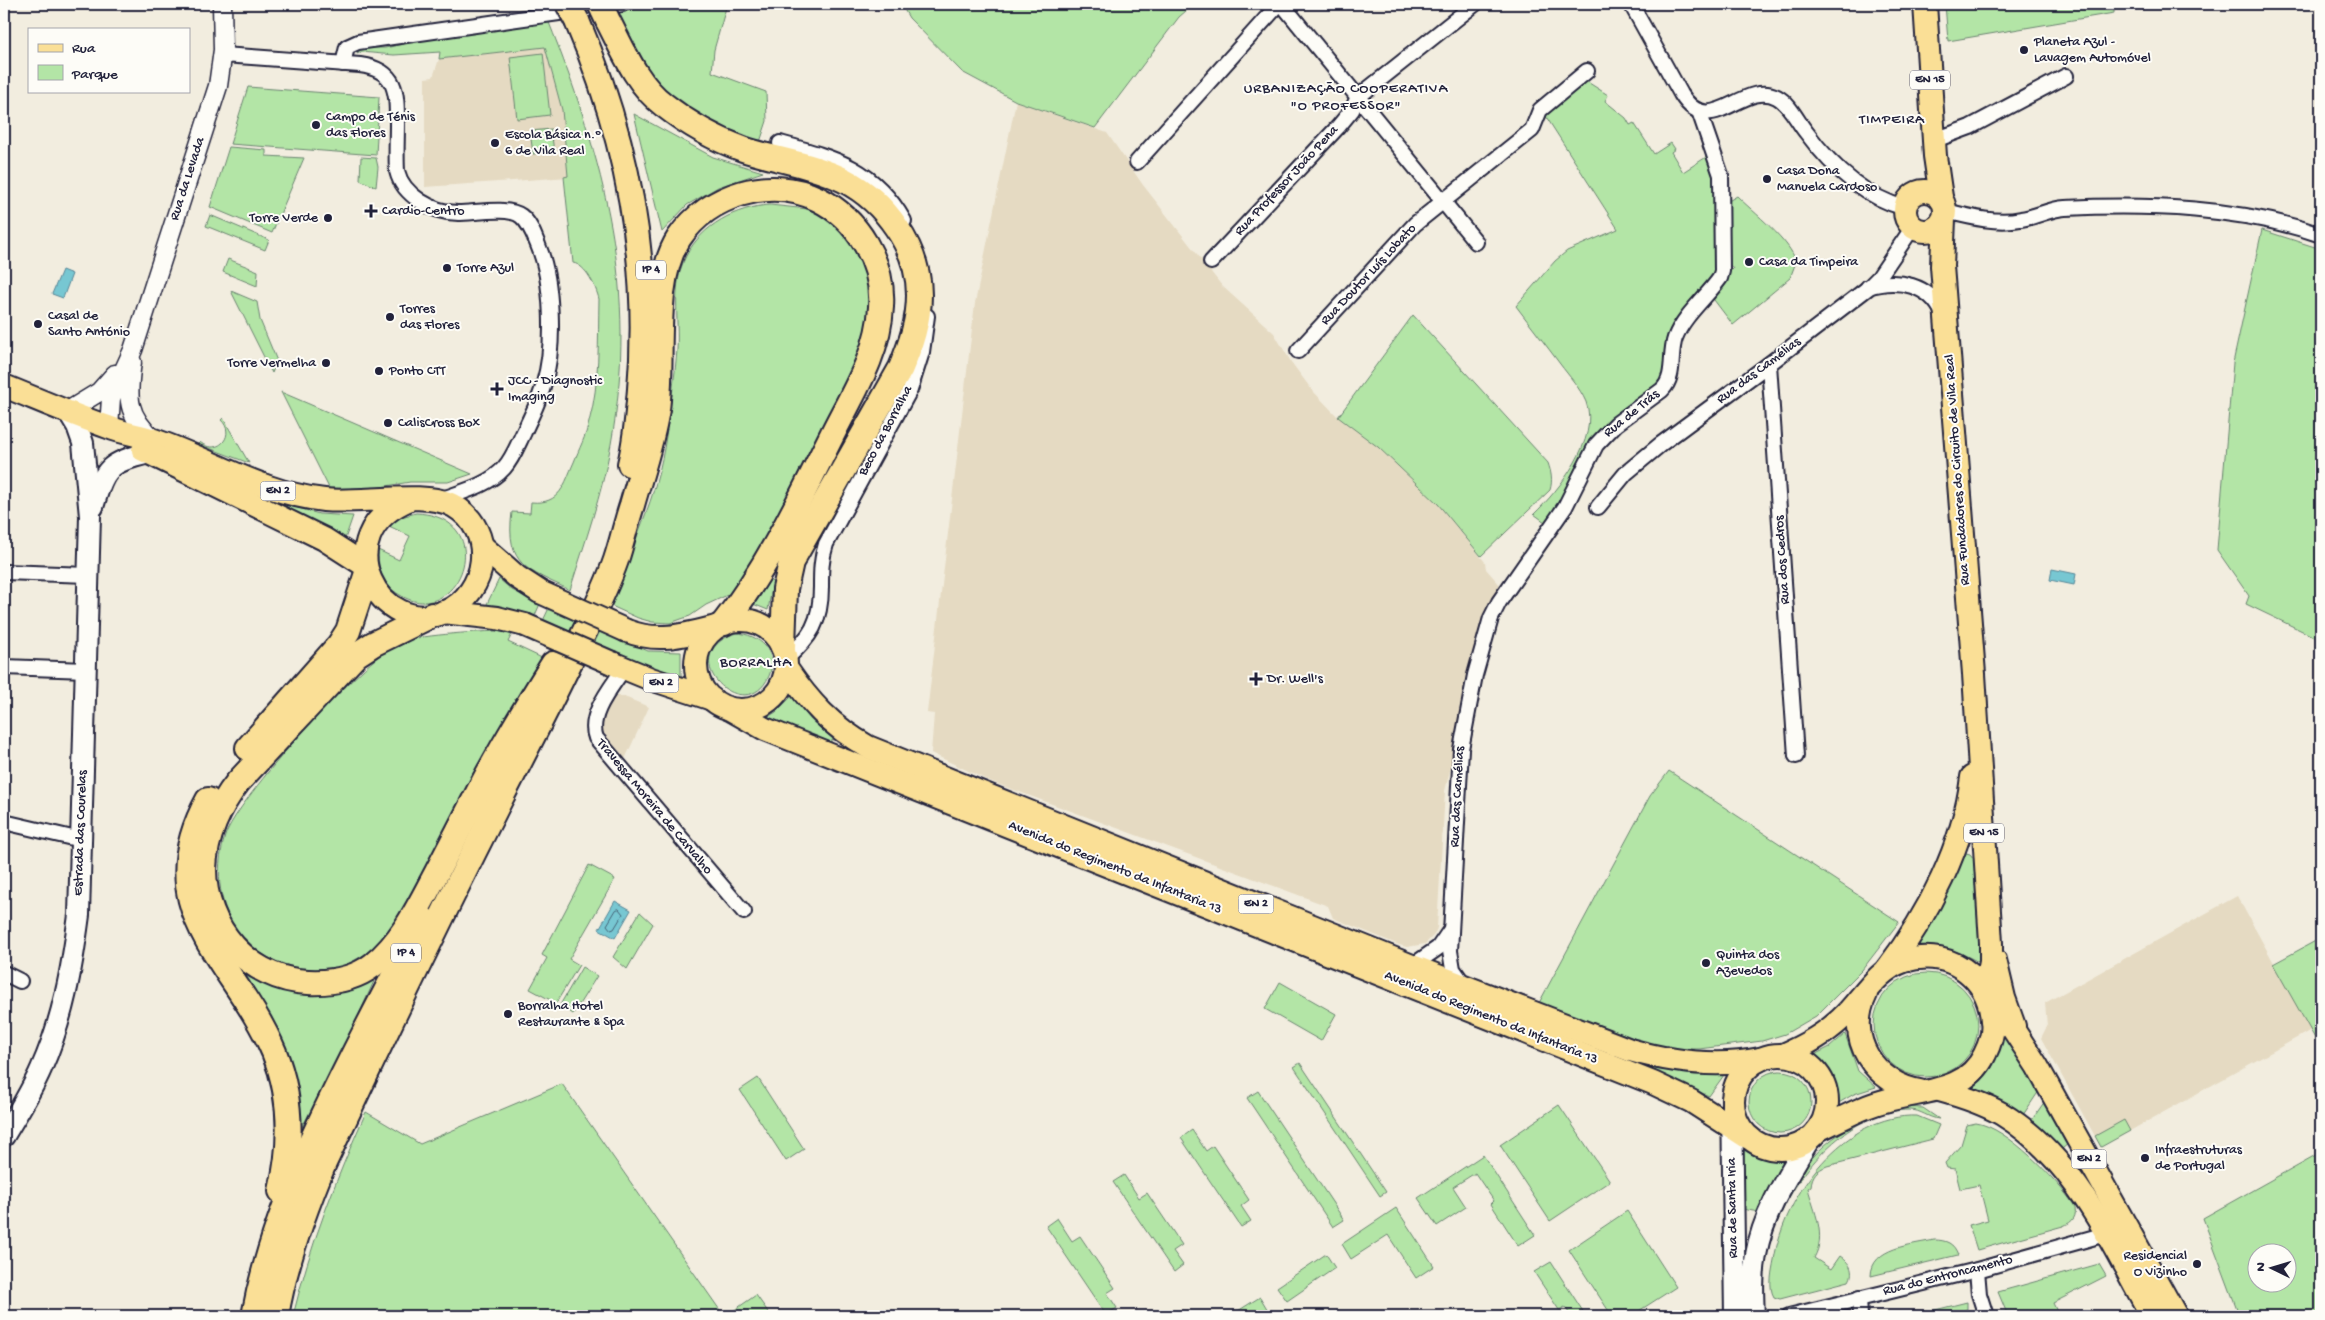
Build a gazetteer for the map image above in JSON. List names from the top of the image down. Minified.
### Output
{"streets":{"highway":["IP 4"],"main road":["EN 15","Rua Fundadores do Circuito de Vila Real","EN 2","Estrada das Courelas","Avenida do Regimento da Infantaria 13","Rua de Santa Iria"],"street":["Rua da Levada","Rua Professor João Pena","Rua Doutor Luís Lobato","Rua das Camélias","Rua de Trás","Beco da Borralha","Rua dos Cedros","Travessa Moreira de Carvalho","Rua do Entroncamento"]},"crossings":[["EN 15","Rua das Camélias"],["EN 15","Rua Fundadores do Circuito de Vila Real"],["Rua das Camélias","Rua de Trás"],["Rua das Camélias","Rua Fundadores do Circuito de Vila Real"],["Rua das Camélias","Rua dos Cedros"],["Rua das Camélias","Avenida do Regimento da Infantaria 13"],["Beco da Borralha","EN 2"],["Beco da Borralha","Avenida do Regimento da Infantaria 13"],["Rua Fundadores do Circuito de Vila Real","EN 2"],["EN 2","Travessa Moreira de Carvalho"],["EN 2","Avenida do Regimento da Infantaria 13"],["EN 2","Rua de Santa Iria"],["EN 2","Rua do Entroncamento"],["Avenida do Regimento da Infantaria 13","Rua de Santa Iria"]],"districts":["URBANIZAÇÃO COOPERATIVA \"O PROFESSOR\"","TIMPEIRA","BORRALHA"],"places":{"other":["Planeta Azul - Lavagem Automóvel","Campo de Ténis das Flores","Escola Básica n.º 6 de Vila Real","Casa Dona Manuela Cardoso","Torre Verde","Casa da Timpeira","Torre Azul","Torres das Flores","Casal de Santo António","Torre Vermelha","Ponto CTT","CalisCross Box","Quinta dos Azevedos","Borralha Hotel Restaurante & Spa","Infraestruturas de Portugal","Residencial O Vizinho"],"health":["Cardio-Centro","JCC - Diagnostic Imaging","Dr. Well's"]},"legend":["Rua","Parque"],"north":"left"}
